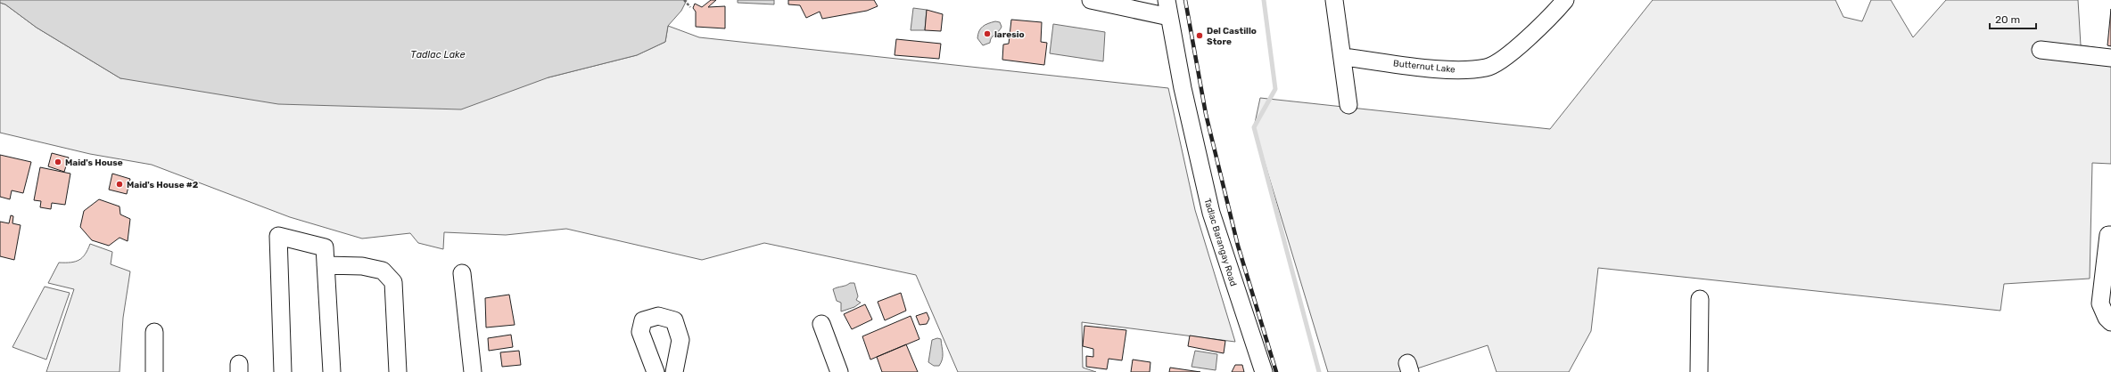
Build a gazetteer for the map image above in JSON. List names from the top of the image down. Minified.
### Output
{"streets":{"street":["Butternut Lake","Tadlac Barangay Road"]},"water":["Tadlac Lake"],"places":["laresio","Del Castillo Store","Maid's House","Maid's House #2"],"scale_bar":"20 m"}
